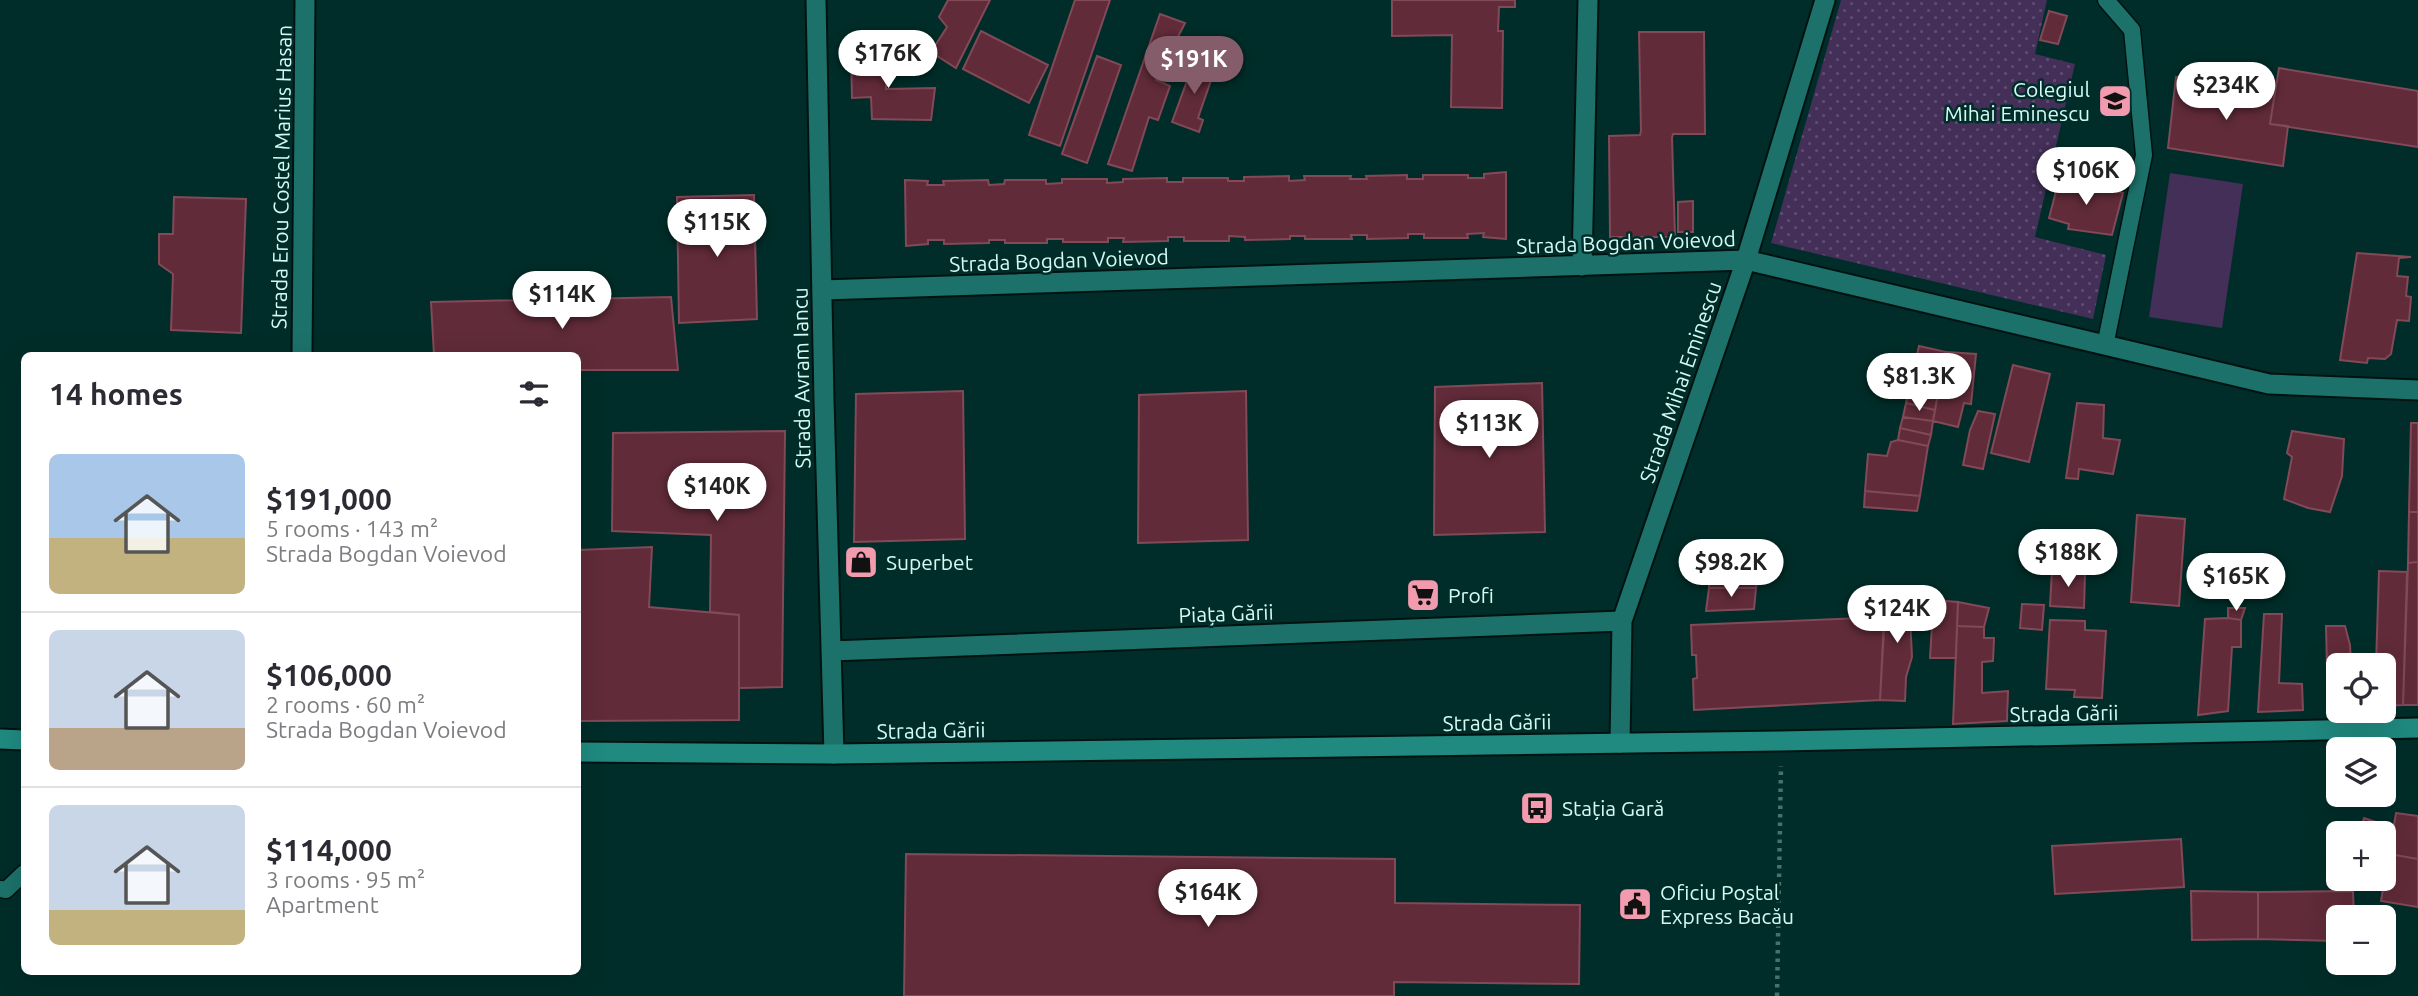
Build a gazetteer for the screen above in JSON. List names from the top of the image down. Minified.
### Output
{"streets":{"main road":["Strada Gării"],"street":["Strada Erou Costel Marius Hasan","Strada Bogdan Voievod","Strada Avram Iancu","Strada Mihai Eminescu","Piața Gării"]},"crossings":[["Strada Bogdan Voievod","Strada Avram Iancu"],["Strada Bogdan Voievod","Strada Mihai Eminescu"],["Strada Avram Iancu","Piața Gării"],["Strada Avram Iancu","Strada Gării"],["Strada Mihai Eminescu","Piața Gării"],["Strada Mihai Eminescu","Strada Gării"]],"places":{"school or university":["Colegiul Mihai Eminescu"],"shop":["Superbet"],"supermarket":["Profi"],"bus stop":["Stația Gară"],"public building":["Oficiu Poștal Express Bacău"]},"page":{"price":["$176K","$191K","$234K","$106K","$115K","$114K","$81.3K","$113K","$140K","$188K","$98.2K","$165K","$124K","$164K"],"heading":"14 homes","list":[{"name":"$191,000","note":"5 rooms · 143 m² · Strada Bogdan Voievod"},{"name":"$106,000","note":"2 rooms · 60 m² · Strada Bogdan Voievod"},{"name":"$114,000","note":"3 rooms · 95 m² · Apartment"}],"map_buttons":["+","−"]}}
